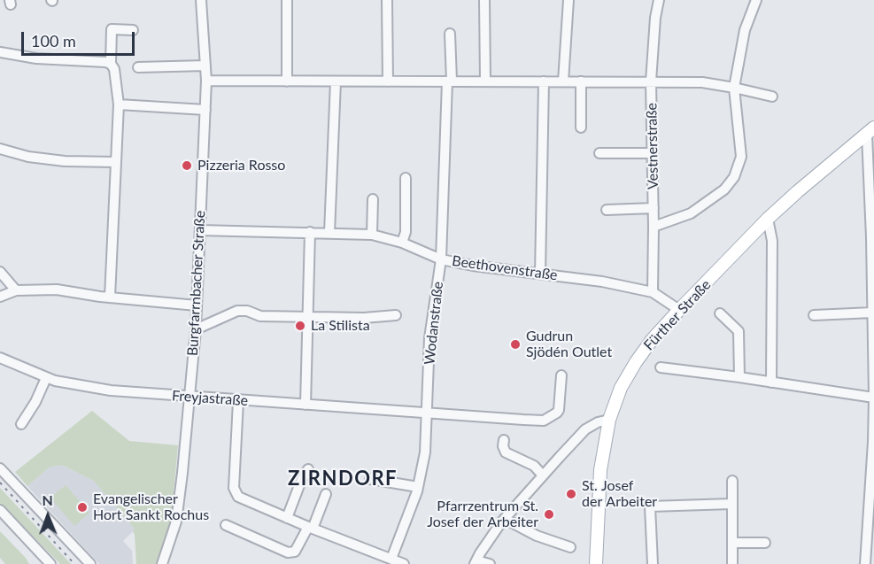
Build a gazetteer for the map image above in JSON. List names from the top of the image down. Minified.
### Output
{"streets":{"main road":["Fürther Straße"],"street":["Vestnerstraße","Beethovenstraße","Burgfarrnbacher Straße","Wodanstraße","Freyjastraße"]},"crossings":[["Vestnerstraße","Beethovenstraße"],["Beethovenstraße","Burgfarrnbacher Straße"],["Beethovenstraße","Fürther Straße"],["Beethovenstraße","Wodanstraße"],["Burgfarrnbacher Straße","Freyjastraße"],["Wodanstraße","Freyjastraße"]],"districts":["ZIRNDORF"],"places":["Pizzeria Rosso","La Stilista","Gudrun Sjödén Outlet","St. Josef der Arbeiter","Evangelischer Hort Sankt Rochus","Pfarrzentrum St. Josef der Arbeiter"],"scale_bar":"100 m","north":"top"}
